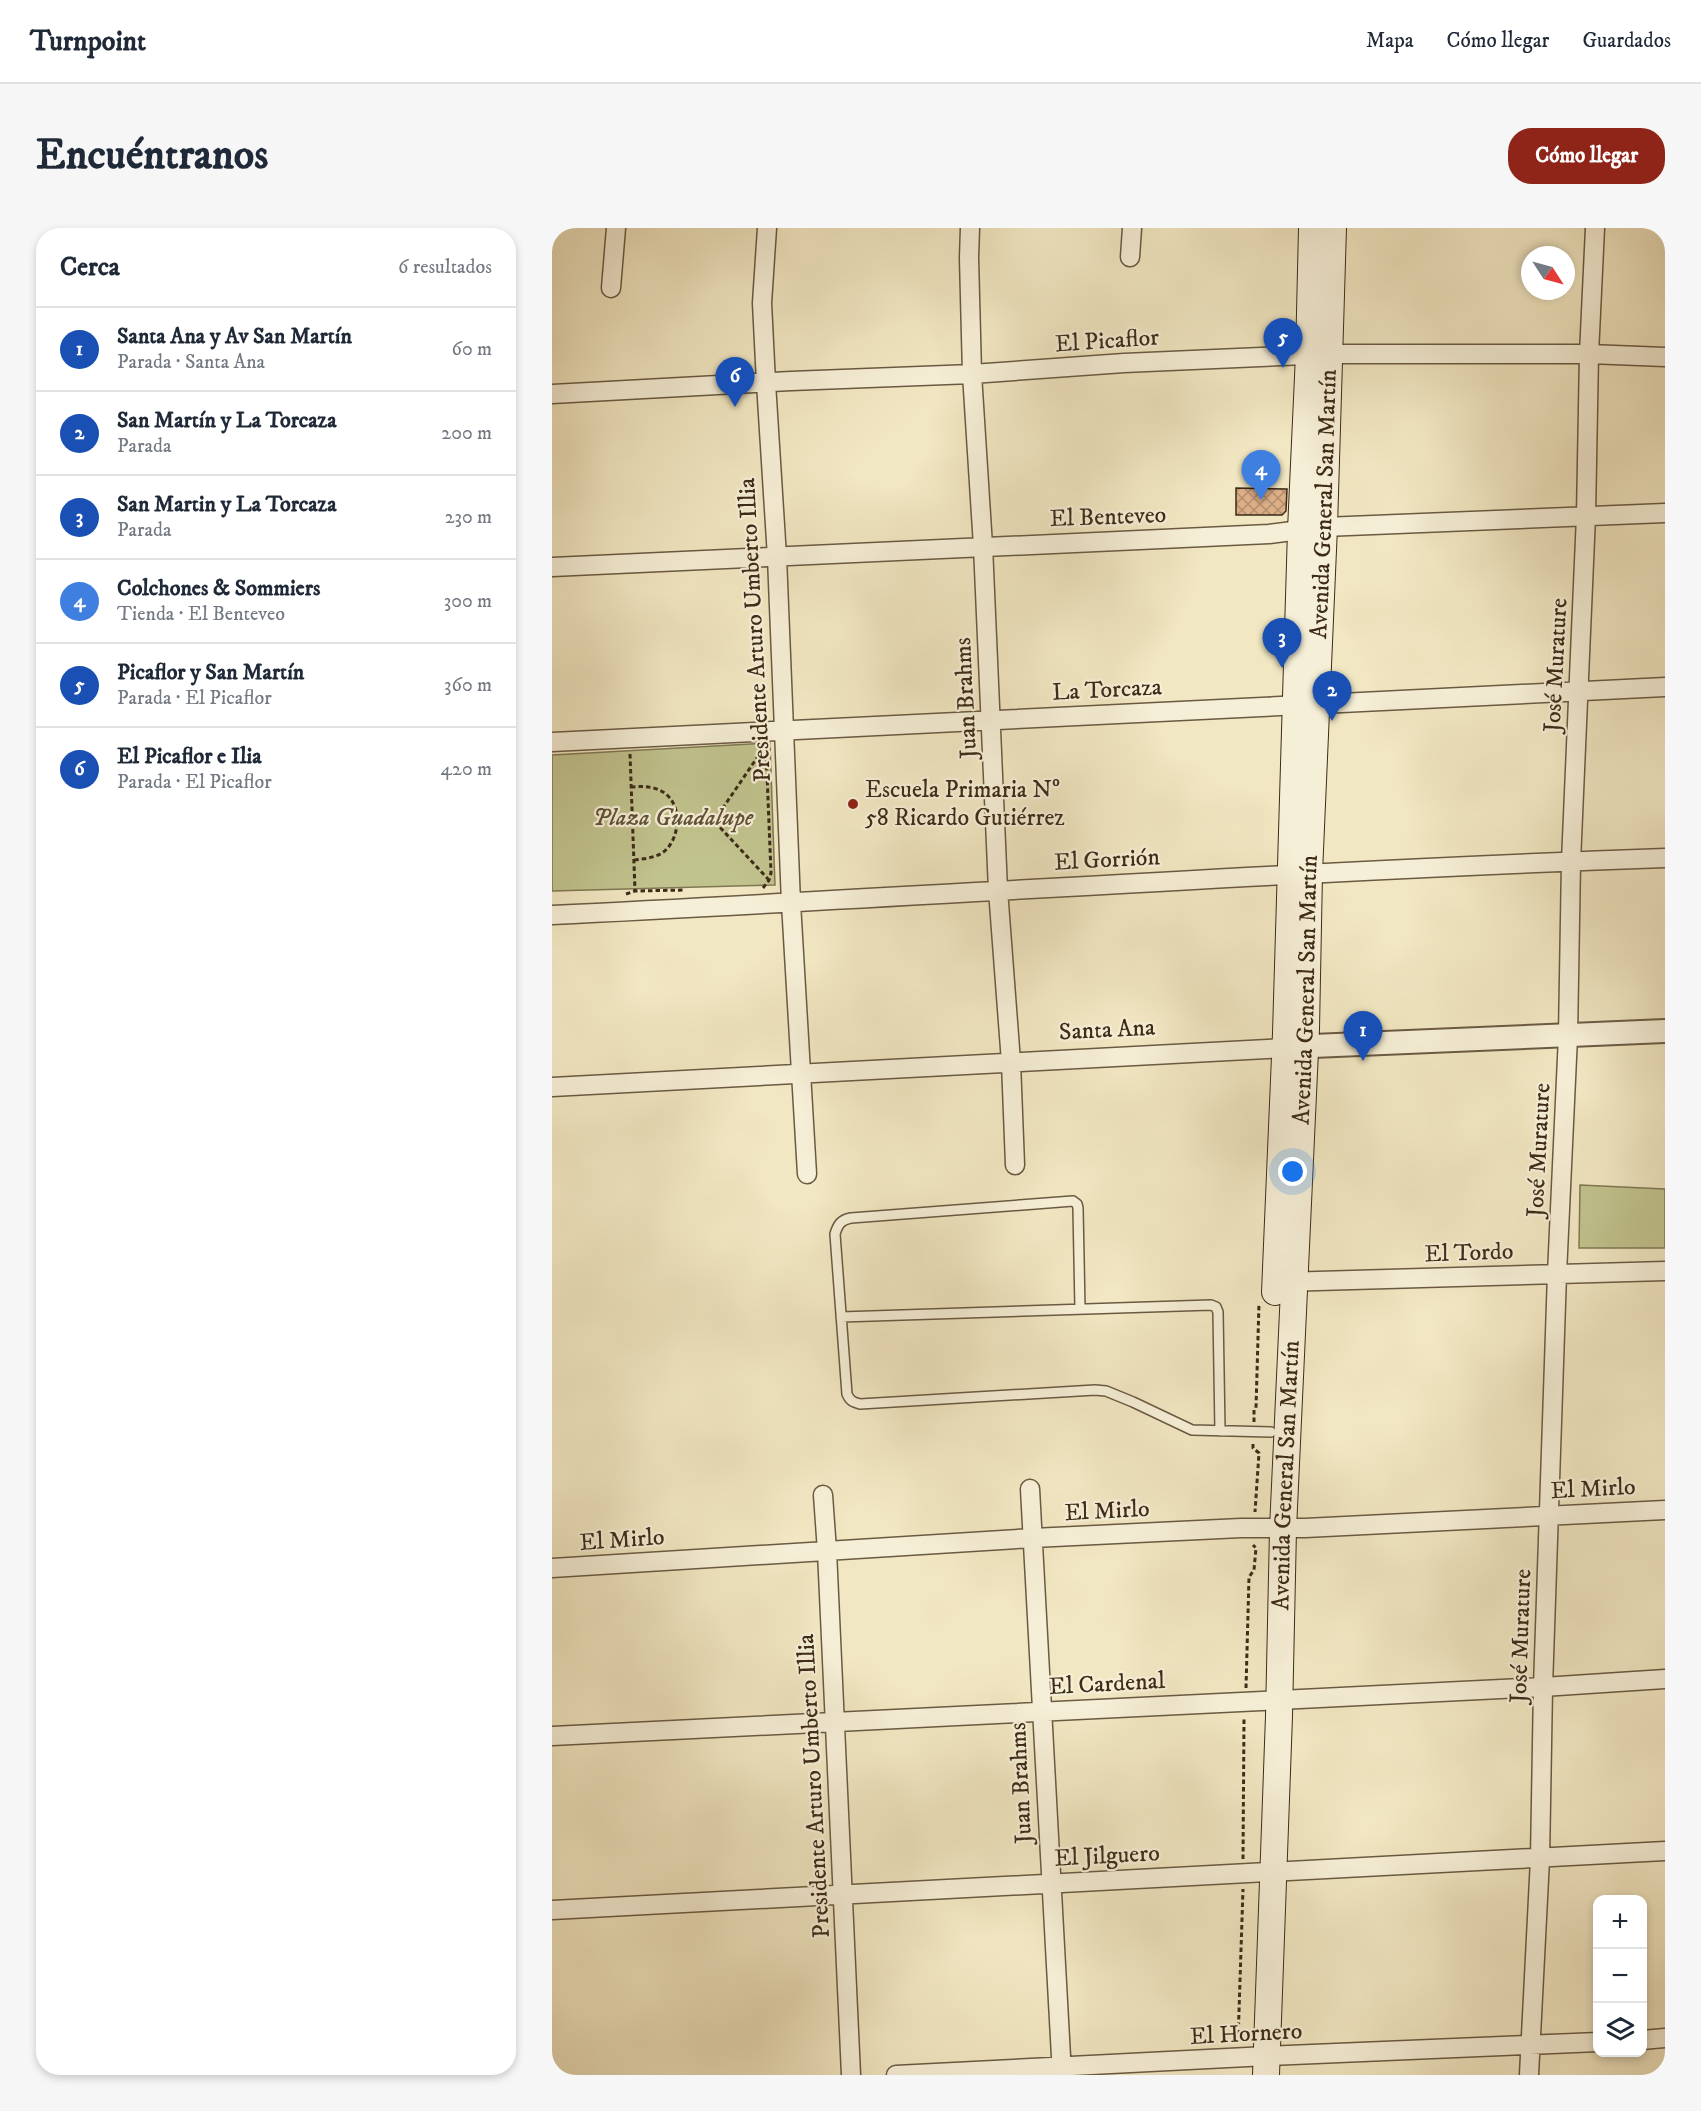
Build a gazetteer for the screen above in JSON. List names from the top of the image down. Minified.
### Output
{"streets":{"main road":["Avenida General San Martín"],"street":["El Picaflor","El Benteveo","Presidente Arturo Umberto Illia","José Murature","La Torcaza","Juan Brahms","El Gorrión","Santa Ana","El Tordo","El Mirlo","El Cardenal","El Jilguero","El Hornero"]},"crossings":[["El Picaflor","Avenida General San Martín"],["El Picaflor","Presidente Arturo Umberto Illia"],["El Picaflor","José Murature"],["El Picaflor","Juan Brahms"],["Avenida General San Martín","El Benteveo"],["Avenida General San Martín","La Torcaza"],["Avenida General San Martín","El Gorrión"],["Avenida General San Martín","Santa Ana"],["Avenida General San Martín","El Tordo"],["Avenida General San Martín","El Mirlo"],["Avenida General San Martín","El Cardenal"],["Avenida General San Martín","El Jilguero"],["Avenida General San Martín","El Hornero"],["El Benteveo","Presidente Arturo Umberto Illia"],["El Benteveo","José Murature"],["El Benteveo","Juan Brahms"],["Presidente Arturo Umberto Illia","La Torcaza"],["Presidente Arturo Umberto Illia","El Gorrión"],["Presidente Arturo Umberto Illia","Santa Ana"],["Presidente Arturo Umberto Illia","El Mirlo"],["Presidente Arturo Umberto Illia","El Cardenal"],["Presidente Arturo Umberto Illia","El Jilguero"],["José Murature","La Torcaza"],["José Murature","El Gorrión"],["José Murature","Santa Ana"],["José Murature","El Tordo"],["José Murature","El Mirlo"],["José Murature","El Cardenal"],["José Murature","El Jilguero"],["José Murature","El Hornero"],["La Torcaza","Juan Brahms"],["Juan Brahms","El Gorrión"],["Juan Brahms","Santa Ana"],["Juan Brahms","El Mirlo"],["Juan Brahms","El Cardenal"],["Juan Brahms","El Jilguero"],["Juan Brahms","El Hornero"]],"parks":["Plaza Guadalupe"],"places":["Escuela Primaria Nº 58 Ricardo Gutiérrez"],"north":"bottom right","page":{"header":"Turnpoint","nav":["Mapa","Cómo llegar","Guardados"],"buttons":"Cómo llegar","title":"Encuéntranos","heading":["Cerca","6 resultados"],"list":[{"mark":"1","name":"Santa Ana y Av San Martín","note":"Parada · Santa Ana","value":"60 m"},{"mark":"2","name":"San Martín y La Torcaza","note":"Parada","value":"200 m"},{"mark":"3","name":"San Martin y La Torcaza","note":"Parada","value":"230 m"},{"mark":"4","name":"Colchones & Sommiers","note":"Tienda · El Benteveo","value":"300 m"},{"mark":"5","name":"Picaflor y San Martín","note":"Parada · El Picaflor","value":"360 m"},{"mark":"6","name":"El Picaflor e Ilia","note":"Parada · El Picaflor","value":"420 m"}],"pins":["5","6","4","3","2","1"],"map_buttons":["+","−"]}}
